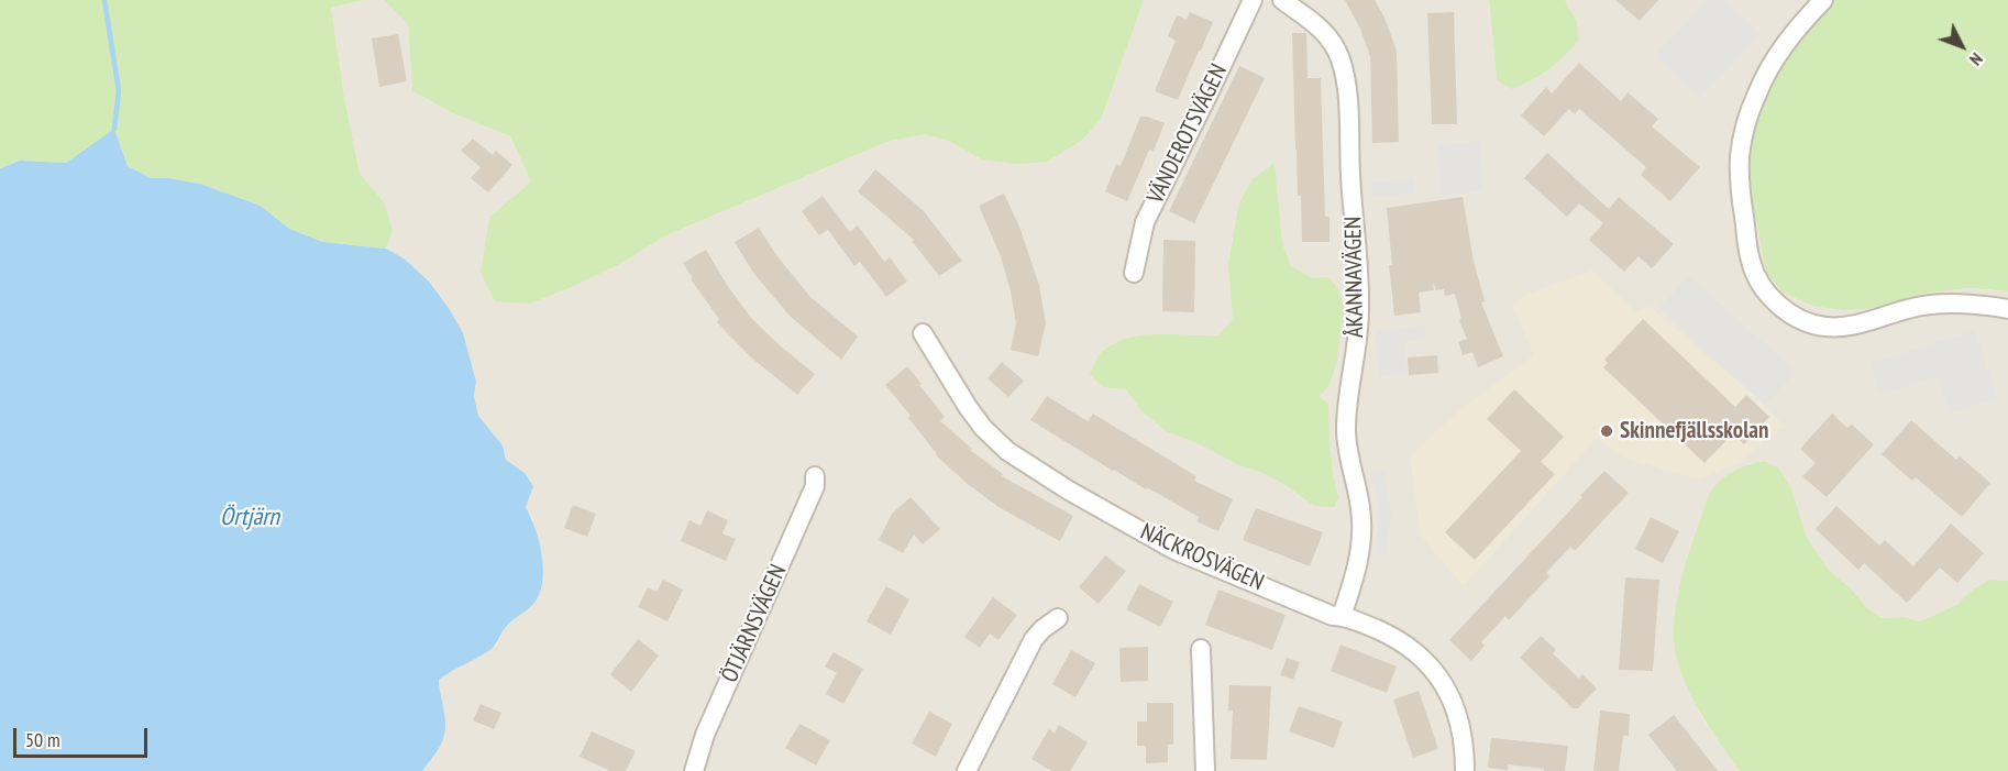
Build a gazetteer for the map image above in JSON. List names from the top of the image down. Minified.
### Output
{"streets":{"street":["VÄNDEROTSVÄGEN","ÅKANNAVÄGEN","NÄCKROSVÄGEN","ÖTJÄRNSVÄGEN"]},"crossings":[["ÅKANNAVÄGEN","NÄCKROSVÄGEN"]],"water":["Örtjärn"],"places":["Skinnefjällsskolan"],"scale_bar":"50 m","north":"bottom right"}
